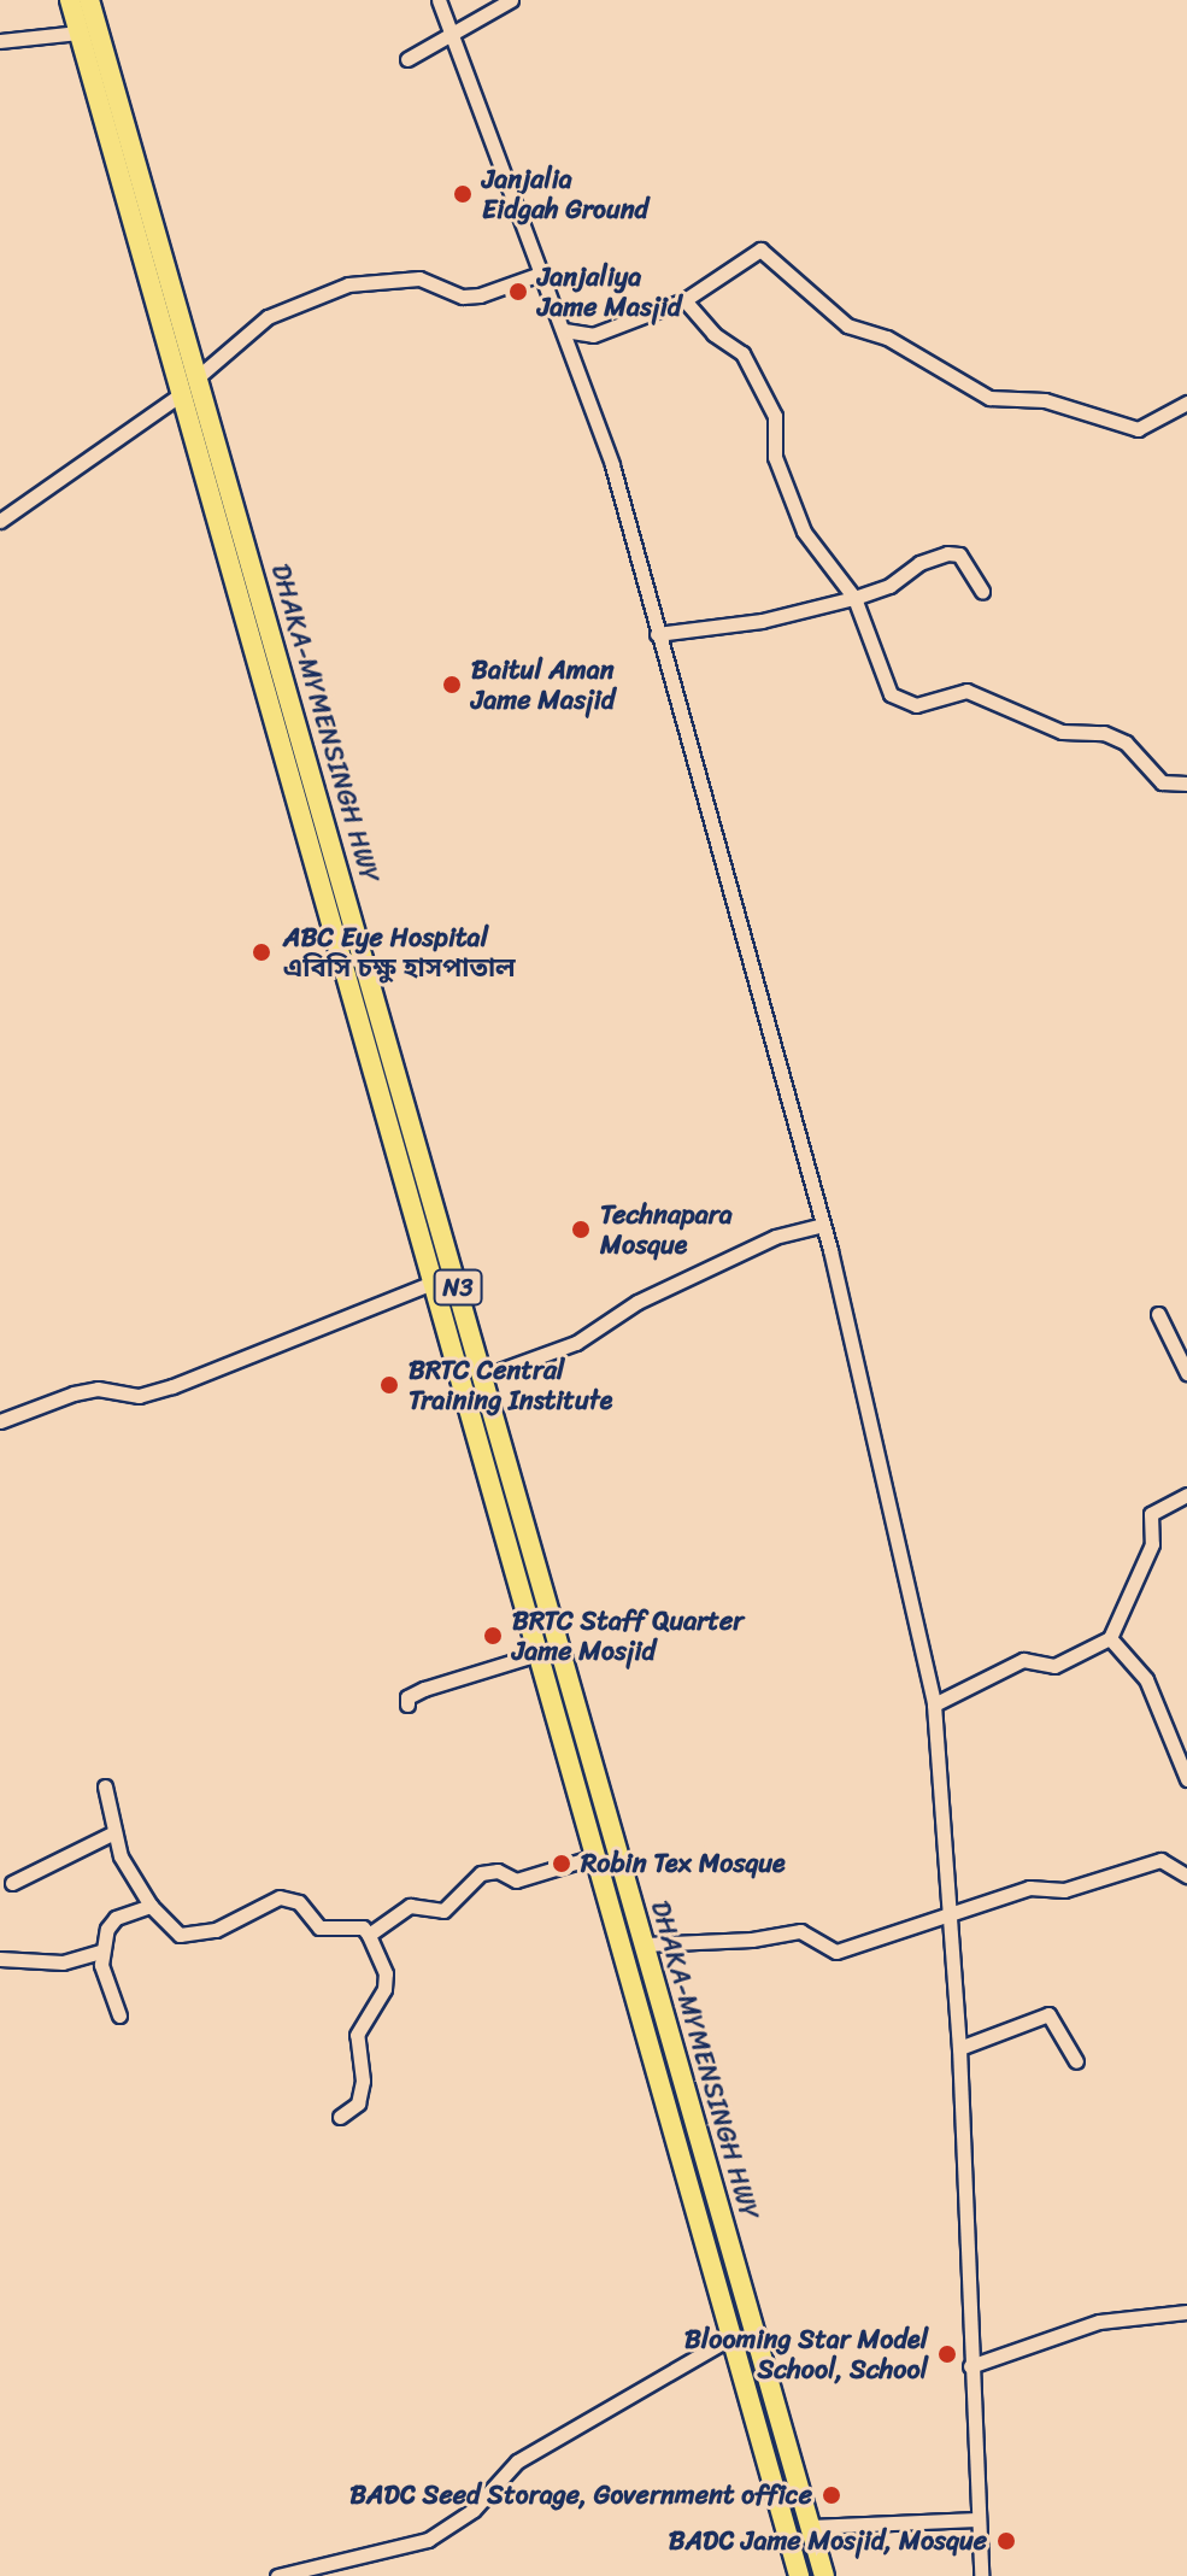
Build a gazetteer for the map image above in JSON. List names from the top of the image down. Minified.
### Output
{"streets":{"highway":["DHAKA-MYMENSINGH HWY","N3"]},"places":["Janjalia Eidgah Ground","Janjaliya Jame Masjid","Baitul Aman Jame Masjid","ABC Eye Hospital এবিসি চক্ষু হাসপাতাল","Technapara Mosque","BRTC Central Training Institute","BRTC Staff Quarter Jame Mosjid","Robin Tex Mosque","Blooming Star Model School, School","BADC Seed Storage, Government office","BADC Jame Mosjid, Mosque"]}
